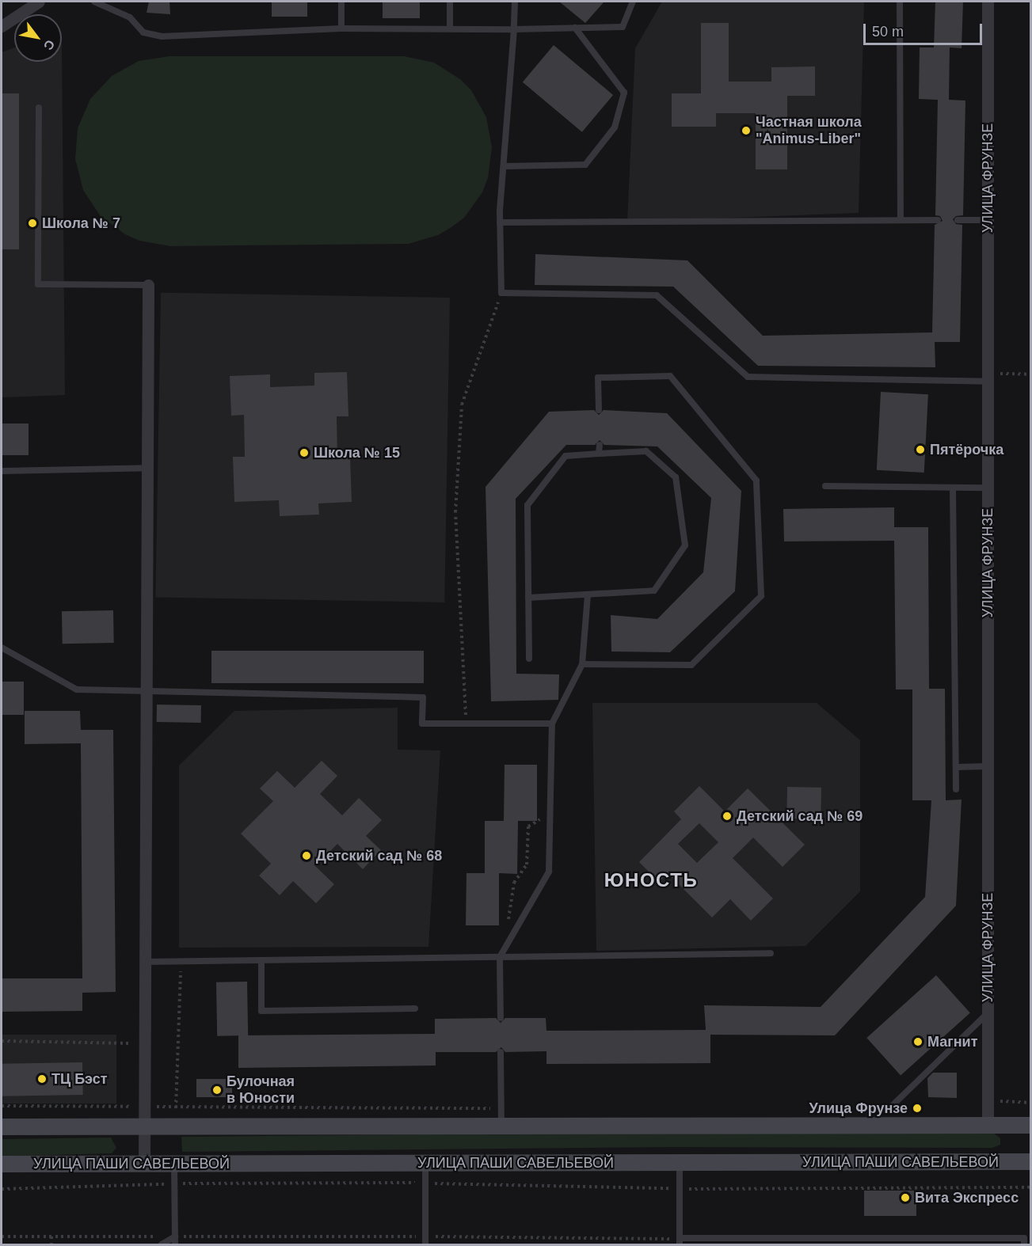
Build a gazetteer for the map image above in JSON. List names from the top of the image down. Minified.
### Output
{"streets":{"main road":["УЛИЦА ПАШИ САВЕЛЬЕВОЙ"],"street":["УЛИЦА ФРУНЗЕ"]},"districts":["ЮНОСТЬ"],"places":["Частная школа \"Animus-Liber\"","Школа № 7","Пятёрочка","Школа № 15","Детский сад № 69","Детский сад № 68","Магнит","ТЦ Бэст","Булочная в Юности","Улица Фрунзе","Вита Экспресс"],"scale_bar":"50 m","north":"bottom right"}
